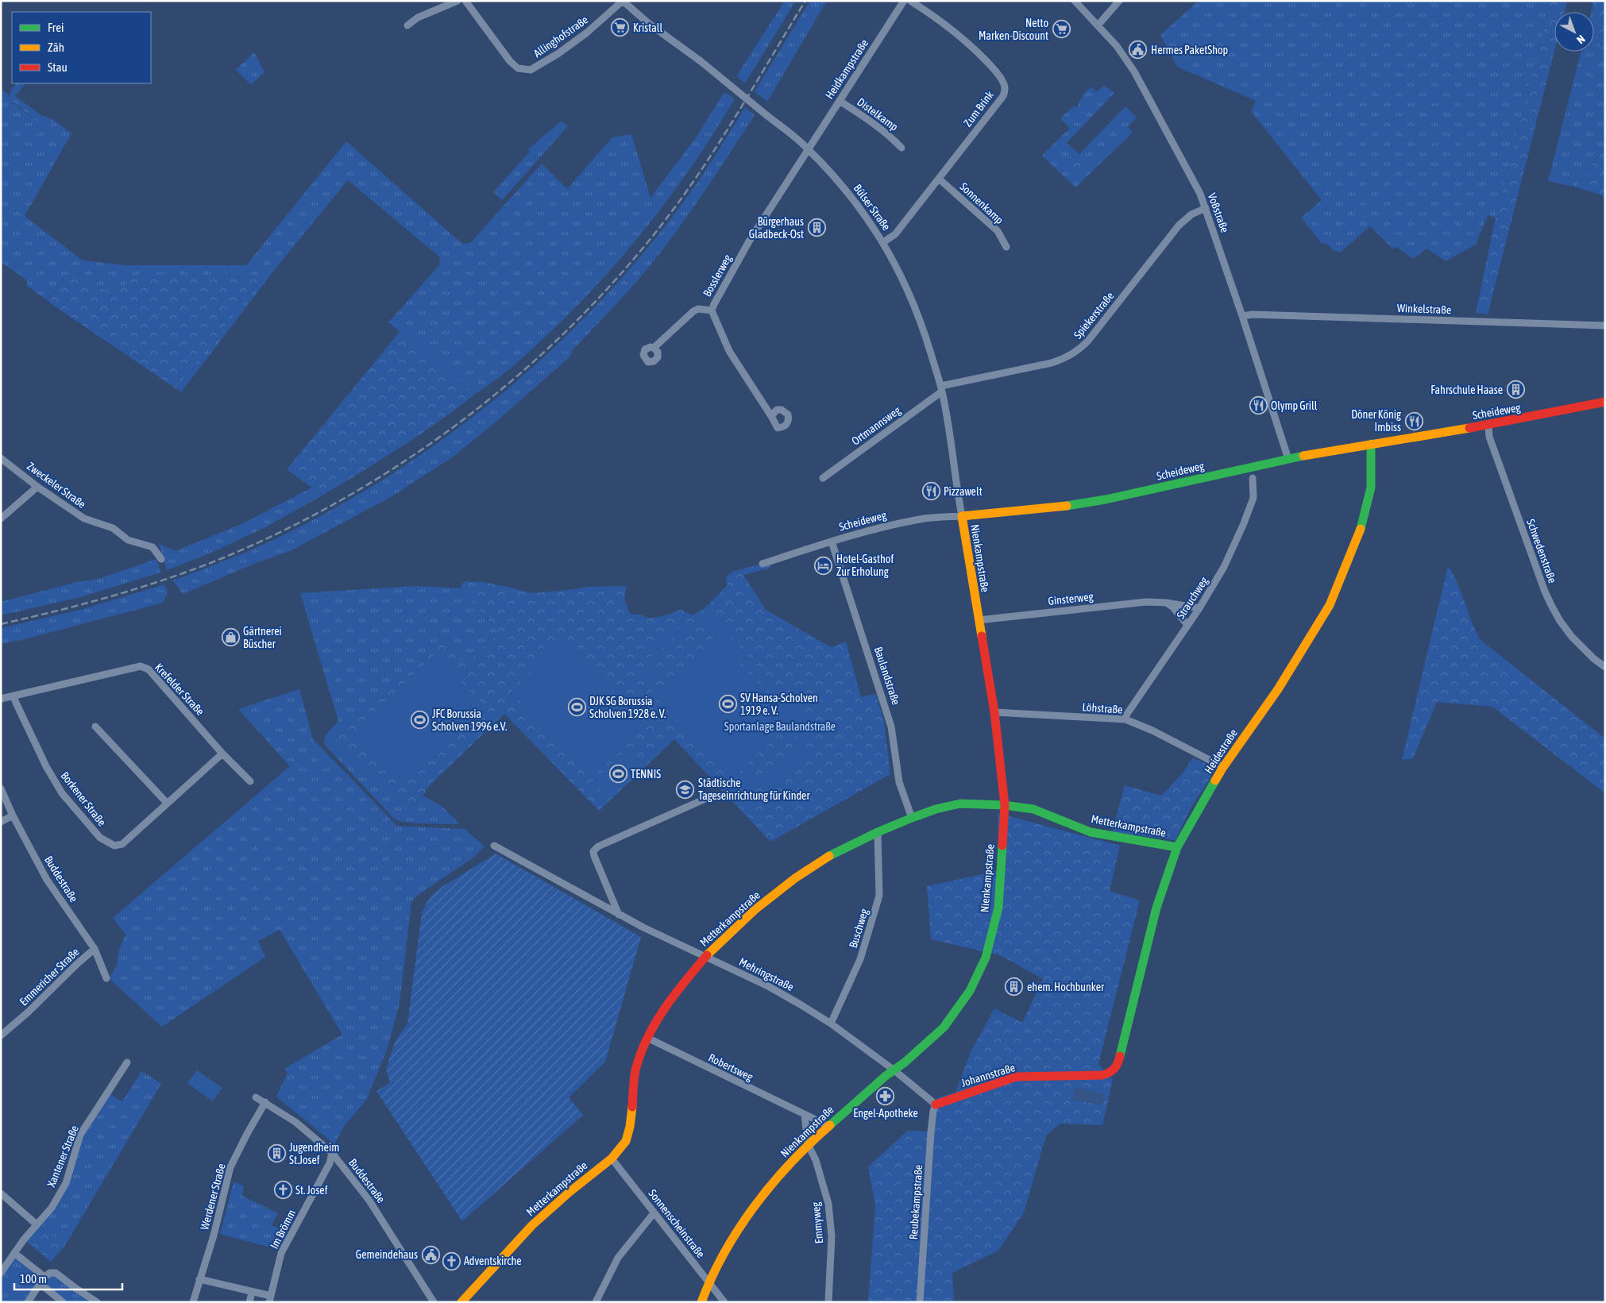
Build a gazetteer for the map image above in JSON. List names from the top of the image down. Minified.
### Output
{"streets":{"street":["Allinghofstraße","Heidkampstraße","Zum Brink","Distelkamp","Sonnenkamp","Bülser Straße","Voßstraße","Bosslerweg","Winkelstraße","Spiekerstraße","Scheideweg","Ortmannsweg","Zweckeler Straße","Schwedenstraße","Nienkampstraße","Strauchweg","Ginsterweg","Baulandstraße","Krefelder Straße","Löhstraße","Heidestraße","Borkener Straße","Metterkampstraße","Buddestraße","Buschweg","Mehringstraße","Emmericher Straße","Robertsweg","Johannstraße","Xantener Straße","Werdener Straße","Reubekampstraße","Emmyweg","Sonnenscheinstraße","Im Brömm"]},"crossings":[["Allinghofstraße","Bülser Straße"],["Heidkampstraße","Distelkamp"],["Heidkampstraße","Bülser Straße"],["Heidkampstraße","Bosslerweg"],["Zum Brink","Sonnenkamp"],["Zum Brink","Bülser Straße"],["Bülser Straße","Bosslerweg"],["Bülser Straße","Spiekerstraße"],["Bülser Straße","Scheideweg"],["Bülser Straße","Ortmannsweg"],["Bülser Straße","Nienkampstraße"],["Voßstraße","Winkelstraße"],["Voßstraße","Spiekerstraße"],["Voßstraße","Scheideweg"],["Spiekerstraße","Ortmannsweg"],["Scheideweg","Schwedenstraße"],["Scheideweg","Nienkampstraße"],["Scheideweg","Baulandstraße"],["Scheideweg","Heidestraße"],["Nienkampstraße","Ginsterweg"],["Nienkampstraße","Löhstraße"],["Nienkampstraße","Metterkampstraße"],["Nienkampstraße","Mehringstraße"],["Nienkampstraße","Robertsweg"],["Nienkampstraße","Emmyweg"],["Nienkampstraße","Sonnenscheinstraße"],["Strauchweg","Ginsterweg"],["Strauchweg","Löhstraße"],["Baulandstraße","Metterkampstraße"],["Krefelder Straße","Borkener Straße"],["Löhstraße","Heidestraße"],["Heidestraße","Metterkampstraße"],["Heidestraße","Johannstraße"],["Metterkampstraße","Buschweg"],["Metterkampstraße","Mehringstraße"],["Metterkampstraße","Robertsweg"],["Metterkampstraße","Sonnenscheinstraße"],["Buddestraße","Emmericher Straße"],["Buddestraße","Werdener Straße"],["Buddestraße","Im Brömm"],["Buschweg","Mehringstraße"],["Johannstraße","Reubekampstraße"],["Werdener Straße","Im Brömm"]],"parks":["Sportanlage Baulandstraße"],"places":{"supermarket":["Kristall","Netto Marken-Discount"],"public building":["Hermes PaketShop","Gemeindehaus"],"building":["Bürgerhaus Gladbeck-Ost","Fahrschule Haase","ehem. Hochbunker","Jugendheim St.Josef"],"restaurant":["Olymp Grill","Döner König Imbiss","Pizzawelt"],"hotel":["Hotel-Gasthof Zur Erholung"],"shop":["Gärtnerei Büscher"],"sports":["SV Hansa-Scholven 1919 e. V.","DJK SG Borussia Scholven 1928 e. V.","JFC Borussia Scholven 1996 e.V.","TENNIS"],"school or university":["Städtische Tageseinrichtung für Kinder"],"pharmacy":["Engel-Apotheke"],"church":["St. Josef","Adventskirche"]},"legend":["Frei","Zäh","Stau"],"scale_bar":"100 m","north":"bottom right"}
